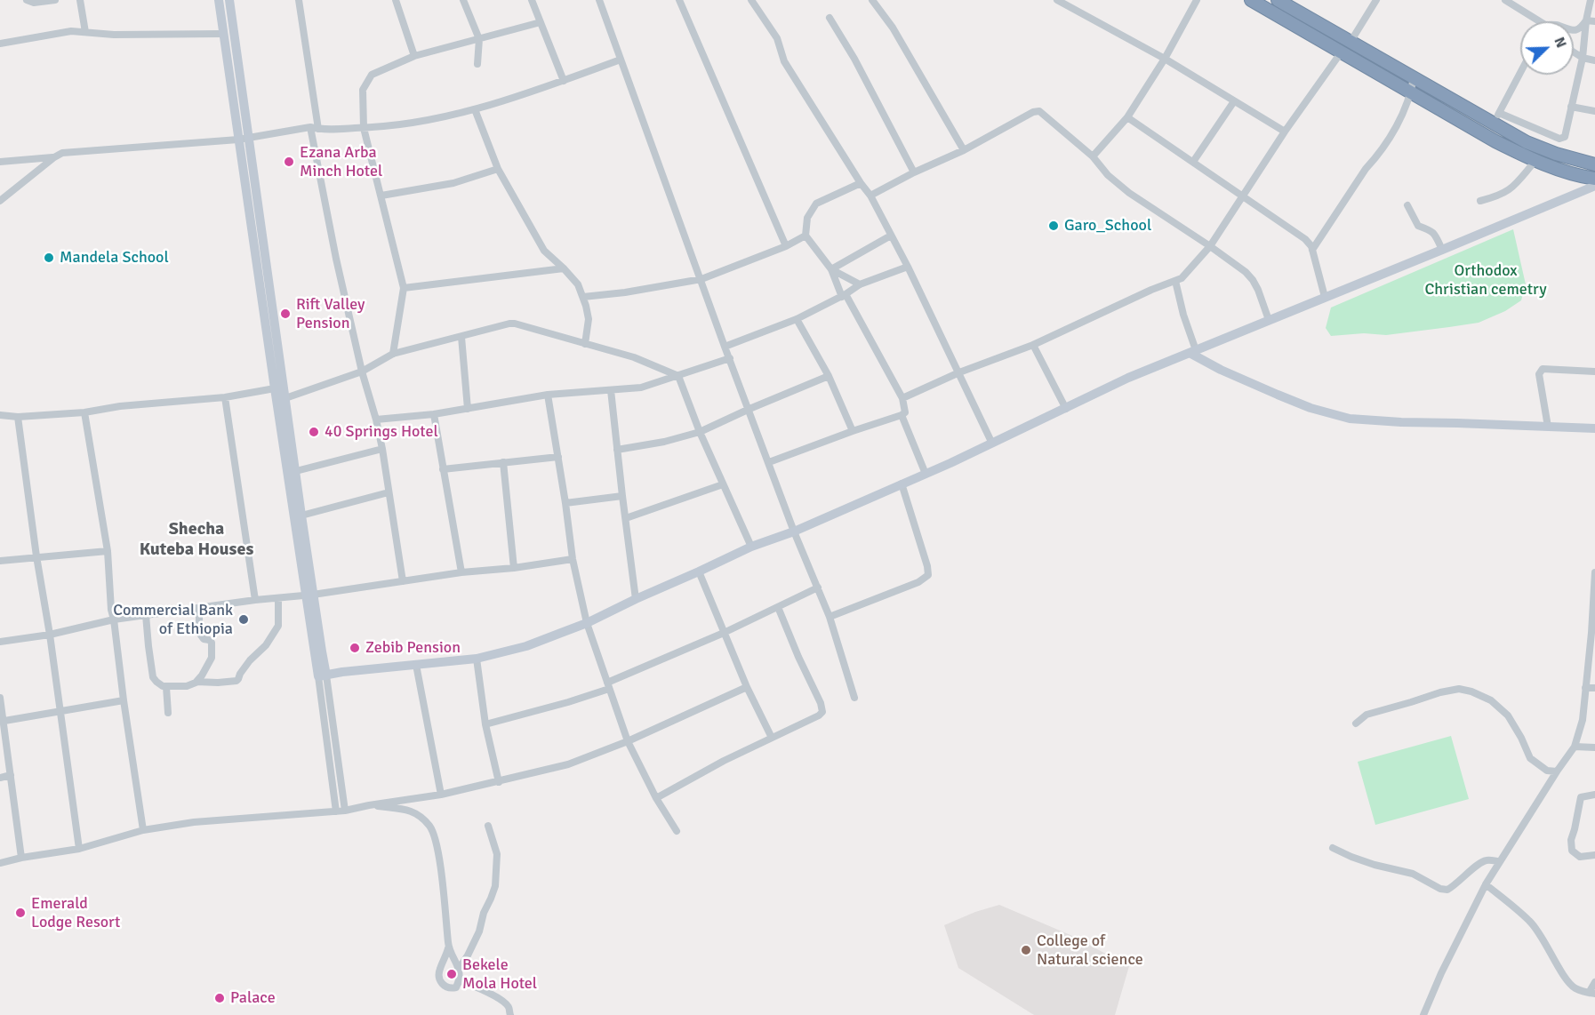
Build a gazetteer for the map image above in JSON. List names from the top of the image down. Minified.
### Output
{"districts":["Shecha Kuteba Houses"],"parks":["Orthodox Christian cemetry"],"places":["Ezana Arba Minch Hotel","Garo_School","Mandela School","Rift Valley Pension","40 Springs Hotel","Commercial Bank of Ethiopia","Zebib Pension","Emerald Lodge Resort","College of Natural science","Bekele Mola Hotel","Palace"],"north":"top right"}
